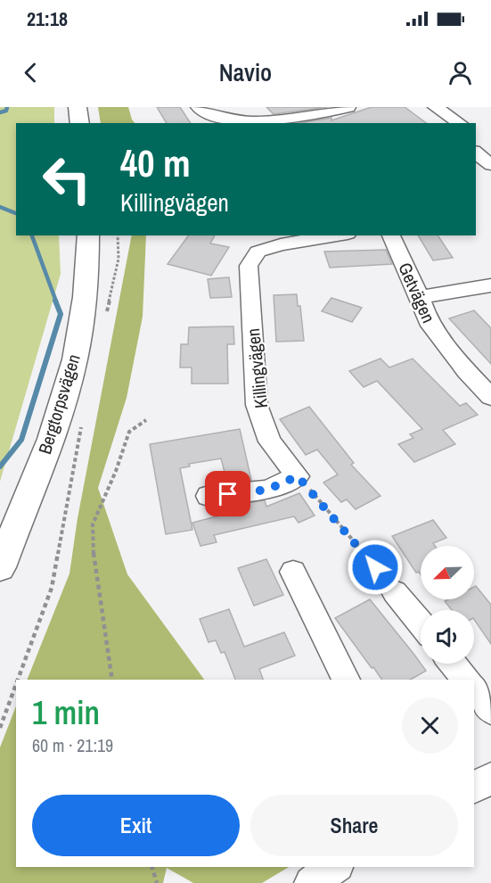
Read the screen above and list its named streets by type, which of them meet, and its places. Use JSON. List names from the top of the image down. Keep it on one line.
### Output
{"streets":{"main road":["Bergtorpsvägen"],"street":["Getvägen","Killingvägen"]},"north":"bottom left","page":{"status":"21:18","header":"Navio","turn":["40 m","Killingvägen"],"heading":["1 min","60 m · 21:19"],"buttons":["Exit","Share"]}}
